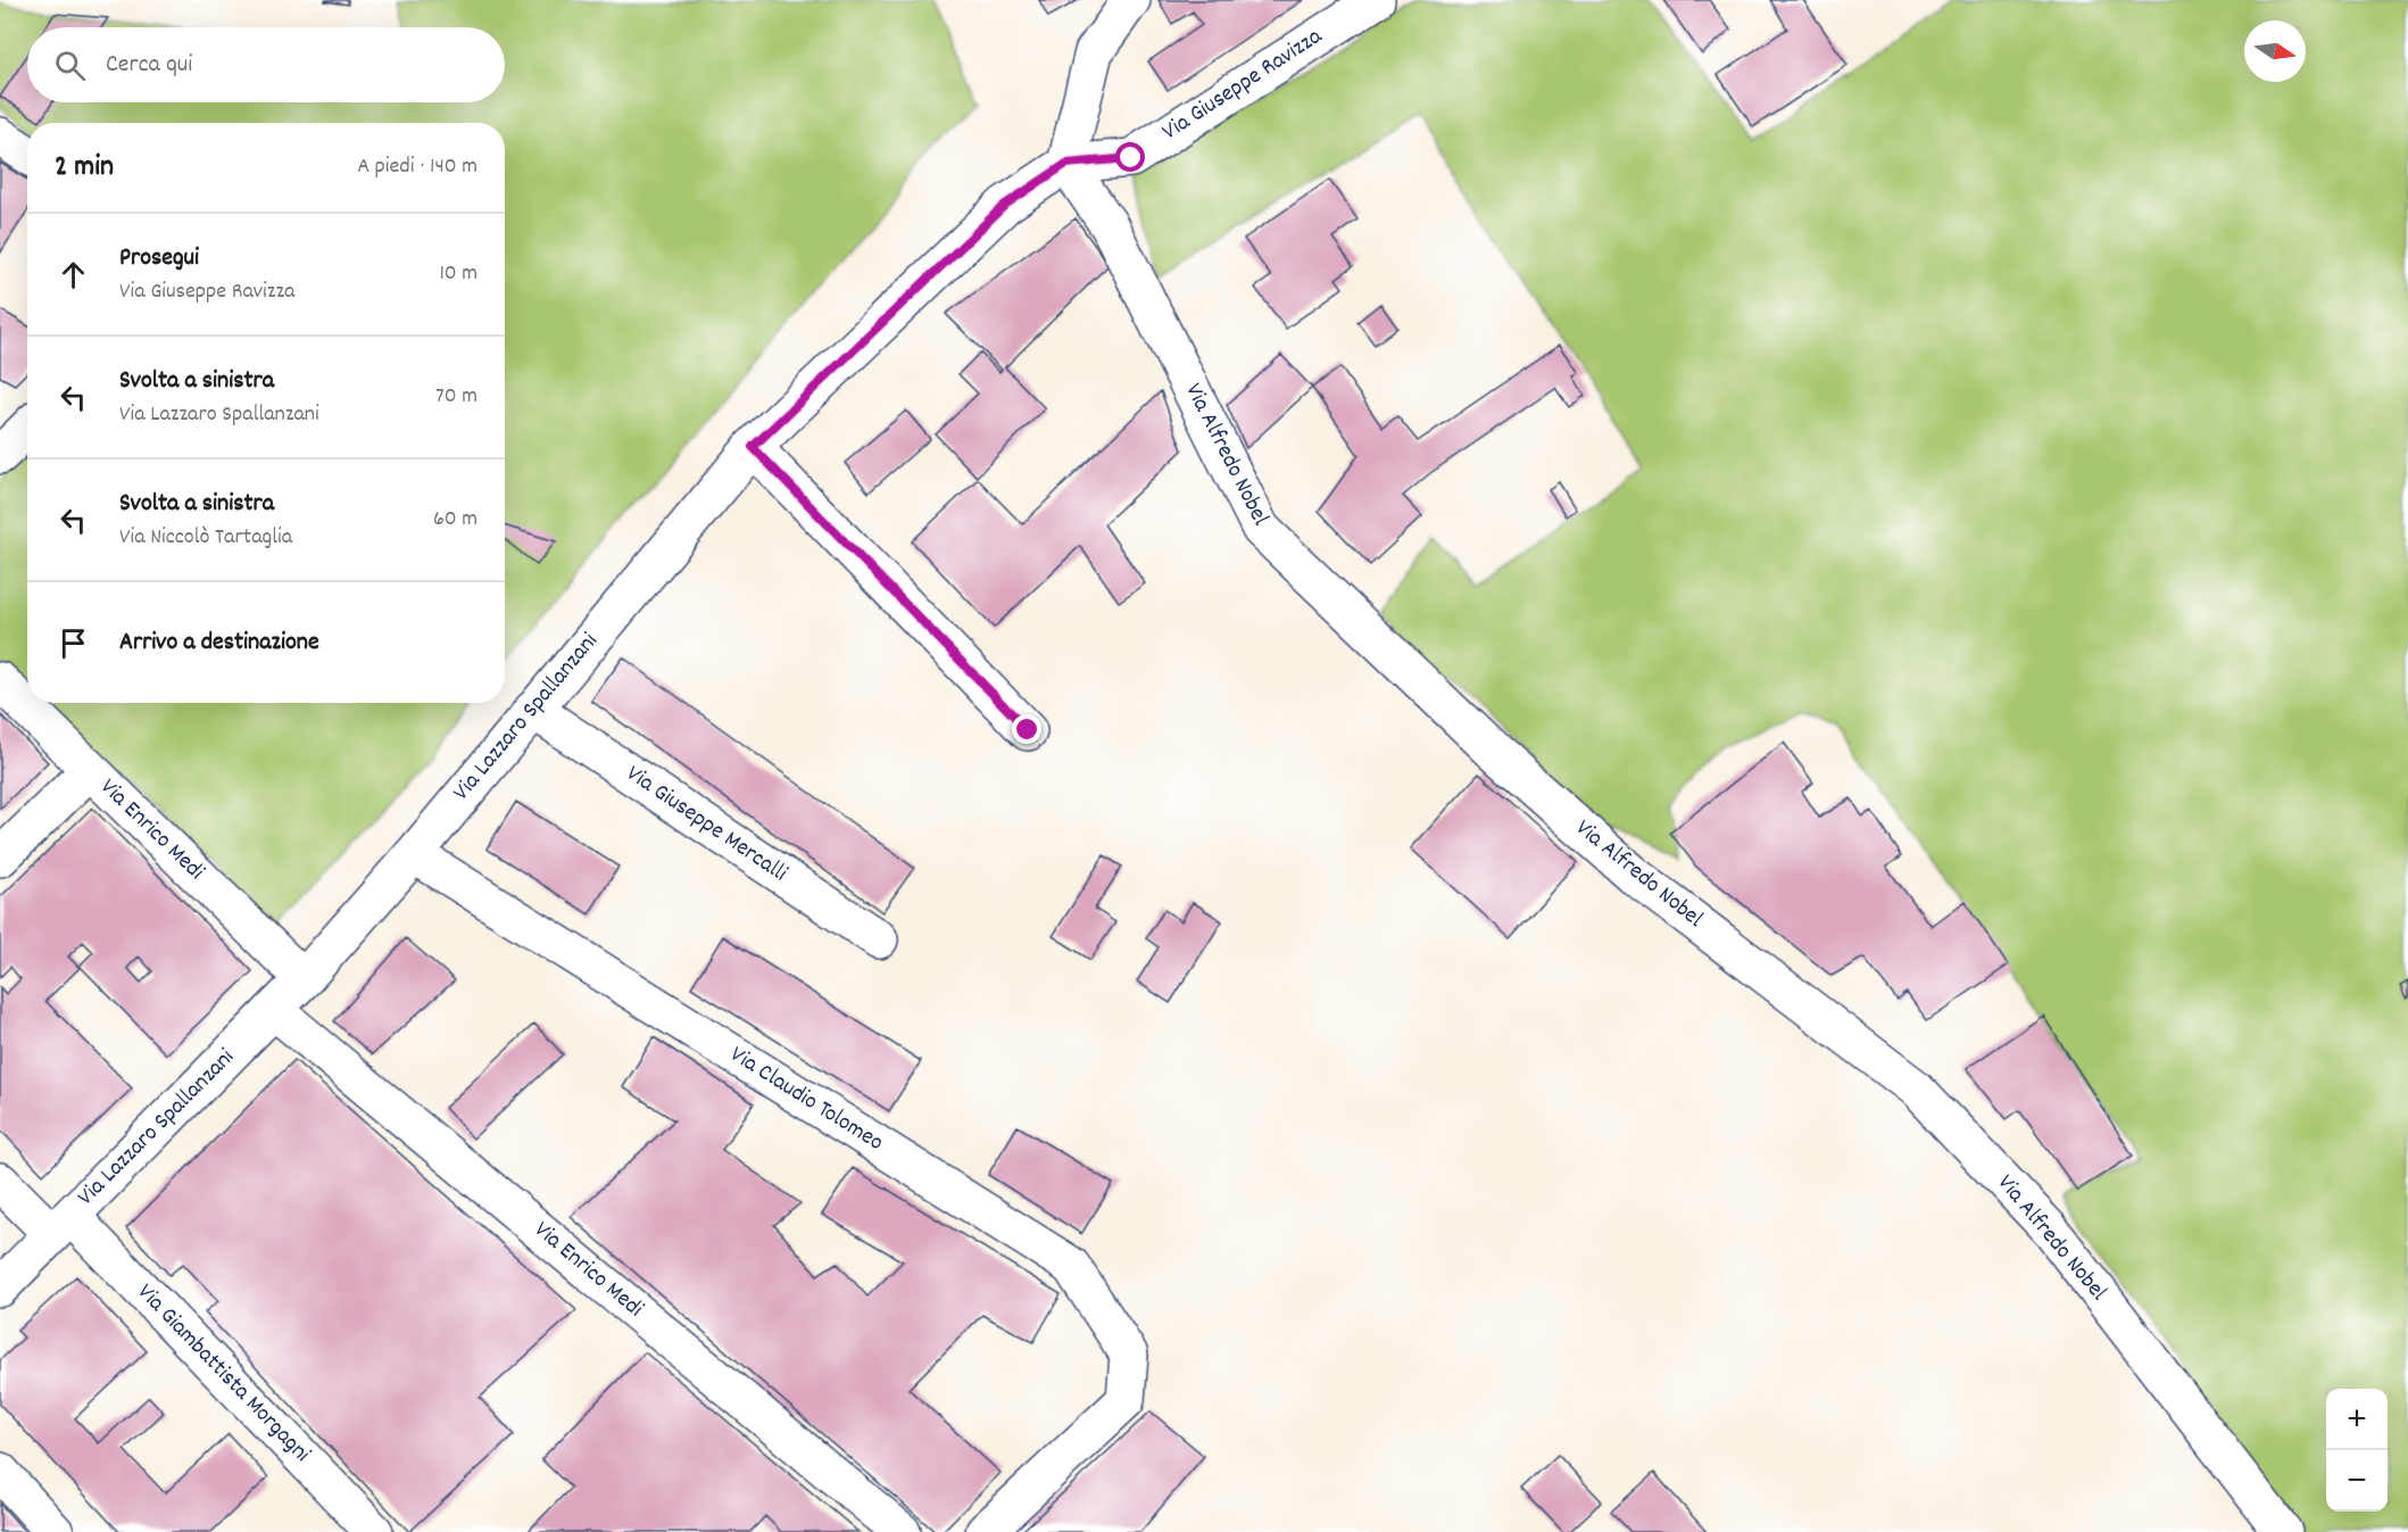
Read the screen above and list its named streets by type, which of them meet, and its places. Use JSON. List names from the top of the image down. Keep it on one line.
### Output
{"streets":{"street":["Via Giuseppe Ravizza","Via Alfredo Nobel","Via Lazzaro Spallanzani","Via Giuseppe Mercalli","Via Enrico Medi","Via Claudio Tolomeo","Via Giambattista Morgagni"]},"crossings":[["Via Giuseppe Ravizza","Via Alfredo Nobel"],["Via Giuseppe Ravizza","Via Lazzaro Spallanzani"],["Via Alfredo Nobel","Via Lazzaro Spallanzani"],["Via Lazzaro Spallanzani","Via Giuseppe Mercalli"],["Via Lazzaro Spallanzani","Via Enrico Medi"],["Via Lazzaro Spallanzani","Via Claudio Tolomeo"],["Via Lazzaro Spallanzani","Via Giambattista Morgagni"]],"north":"right","page":{"search":"Cerca qui","heading":["2 min","A piedi · 140 m"],"list":[["Prosegui","Via Giuseppe Ravizza","10 m"],["Svolta a sinistra","Via Lazzaro Spallanzani","70 m"],["Svolta a sinistra","Via Niccolò Tartaglia","60 m"],"Arrivo a destinazione"],"map_buttons":["+","−"]}}
